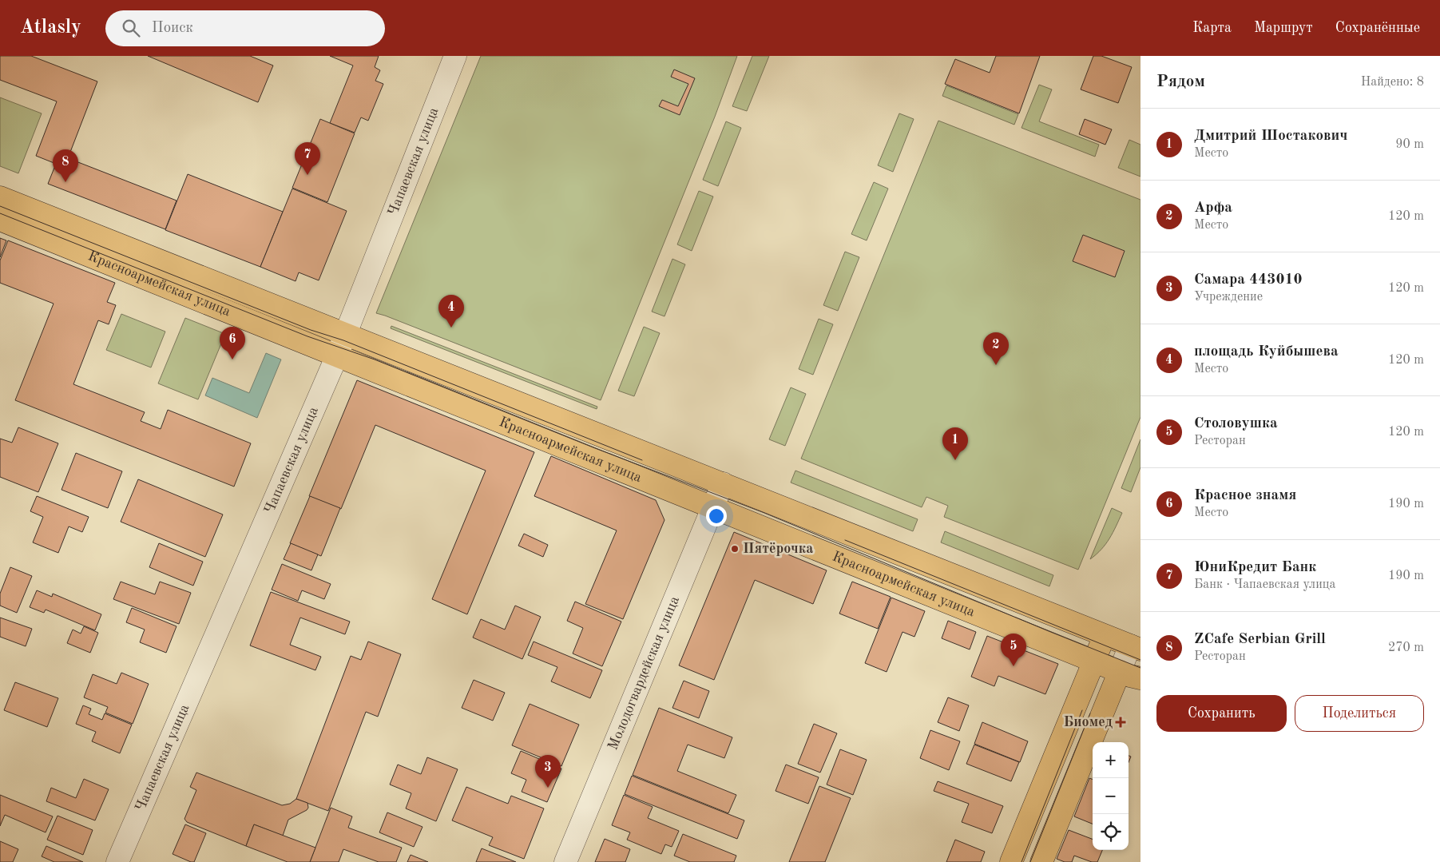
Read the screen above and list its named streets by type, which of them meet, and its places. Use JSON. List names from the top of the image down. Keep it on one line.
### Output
{"streets":{"main road":["Красноармейская улица"],"street":["Чапаевская улица","Молодогвардейская улица"]},"crossings":[["Чапаевская улица","Красноармейская улица"],["Красноармейская улица","Молодогвардейская улица"]],"places":{"other":["Пятёрочка"],"health":["Биомед"]},"page":{"header":"Atlasly","search":"Поиск","nav":["Карта","Маршрут","Сохранённые"],"heading":["Рядом","Найдено: 8"],"list":[{"mark":"1","name":"Дмитрий Шостакович","note":"Место","value":"90 m"},{"mark":"2","name":"Арфа","note":"Место","value":"120 m"},{"mark":"3","name":"Самара 443010","note":"Учреждение","value":"120 m"},{"mark":"4","name":"площадь Куйбышева","note":"Место","value":"120 m"},{"mark":"5","name":"Столовушка","note":"Ресторан","value":"120 m"},{"mark":"6","name":"Красное знамя","note":"Место","value":"190 m"},{"mark":"7","name":"ЮниКредит Банк","note":"Банк · Чапаевская улица","value":"190 m"},{"mark":"8","name":"ZCafe Serbian Grill","note":"Ресторан","value":"270 m"}],"pins":["7","8","4","6","2","1","5","3"],"buttons":["Сохранить","Поделиться"],"map_buttons":["+","−"]}}
